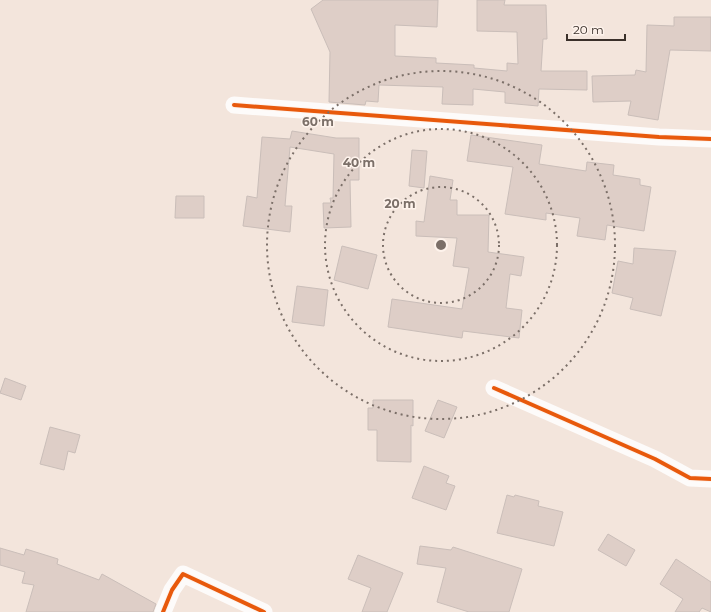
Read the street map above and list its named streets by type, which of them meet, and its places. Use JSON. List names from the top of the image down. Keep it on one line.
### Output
{"scale_bar":"20 m","rings":["60 m","40 m","20 m"]}
